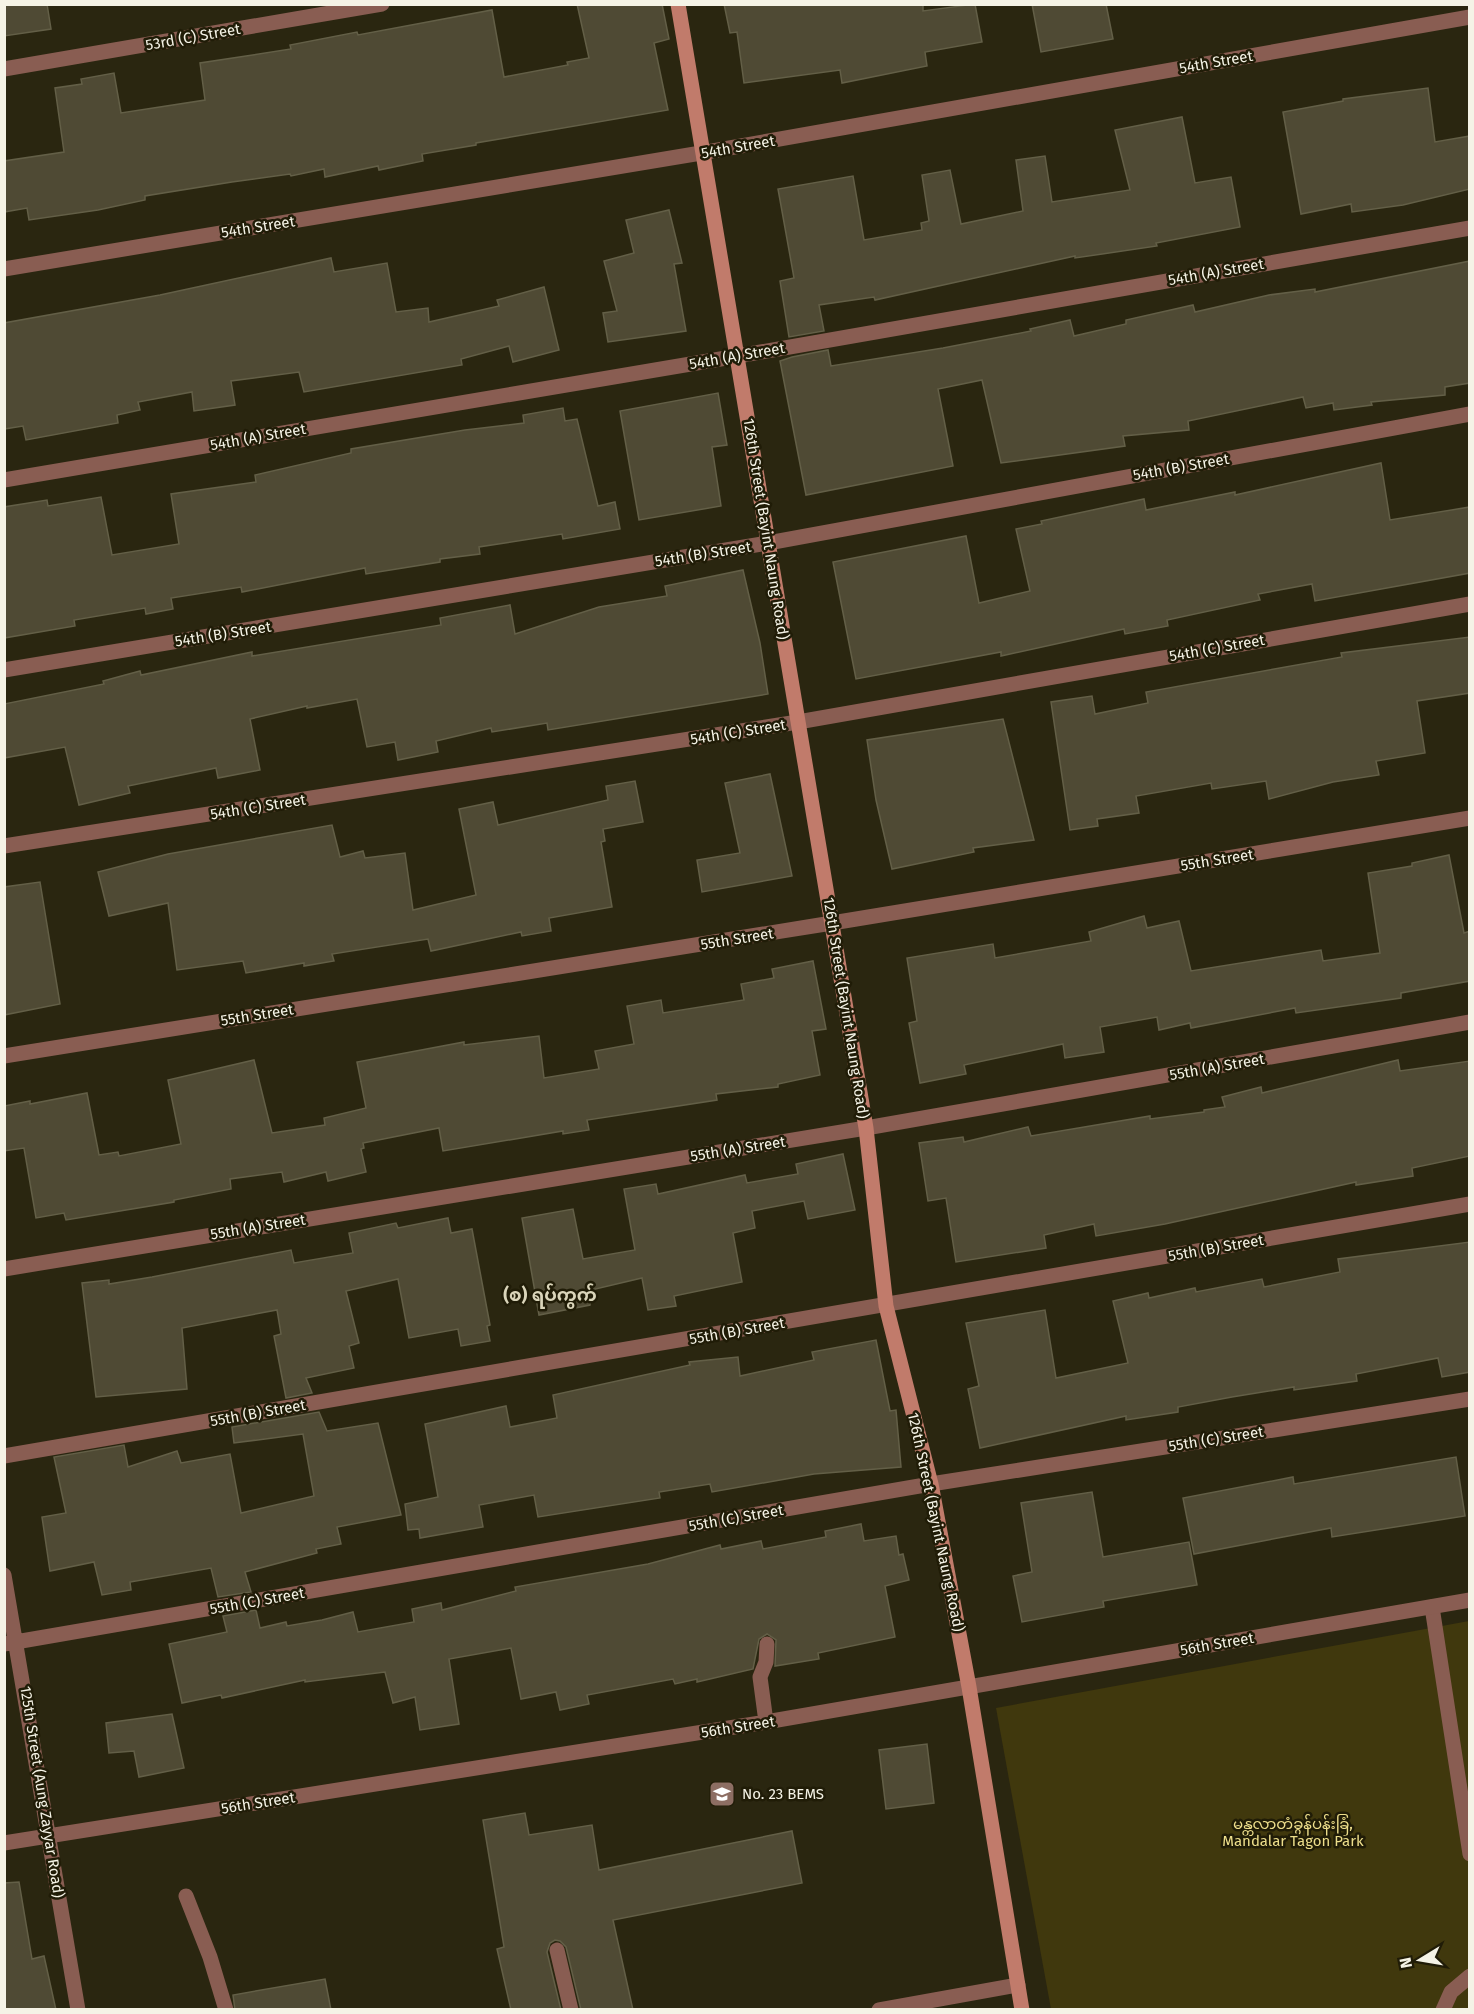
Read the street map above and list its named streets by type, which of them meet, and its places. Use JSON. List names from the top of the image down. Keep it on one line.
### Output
{"streets":{"street":["53rd (C) Street","54th Street","54th (A) Street","54th (B) Street","126th Street (Bayint Naung Road)","54th (C) Street","55th Street","55th (A) Street","55th (B) Street","55th (C) Street","56th Street","125th Street (Aung Zayyar Road)"]},"crossings":[["54th Street","126th Street (Bayint Naung Road)"],["54th (A) Street","126th Street (Bayint Naung Road)"],["54th (B) Street","126th Street (Bayint Naung Road)"],["126th Street (Bayint Naung Road)","54th (C) Street"],["126th Street (Bayint Naung Road)","55th Street"],["126th Street (Bayint Naung Road)","55th (A) Street"],["126th Street (Bayint Naung Road)","55th (B) Street"],["126th Street (Bayint Naung Road)","55th (C) Street"],["126th Street (Bayint Naung Road)","56th Street"],["55th (C) Street","125th Street (Aung Zayyar Road)"],["56th Street","125th Street (Aung Zayyar Road)"]],"districts":["(စ) ရပ်ကွက်"],"parks":["မန္တလာတံခွန်ပန်းခြံ, Mandalar Tagon Park"],"places":{"school or university":["No. 23 BEMS"]},"north":"left"}
